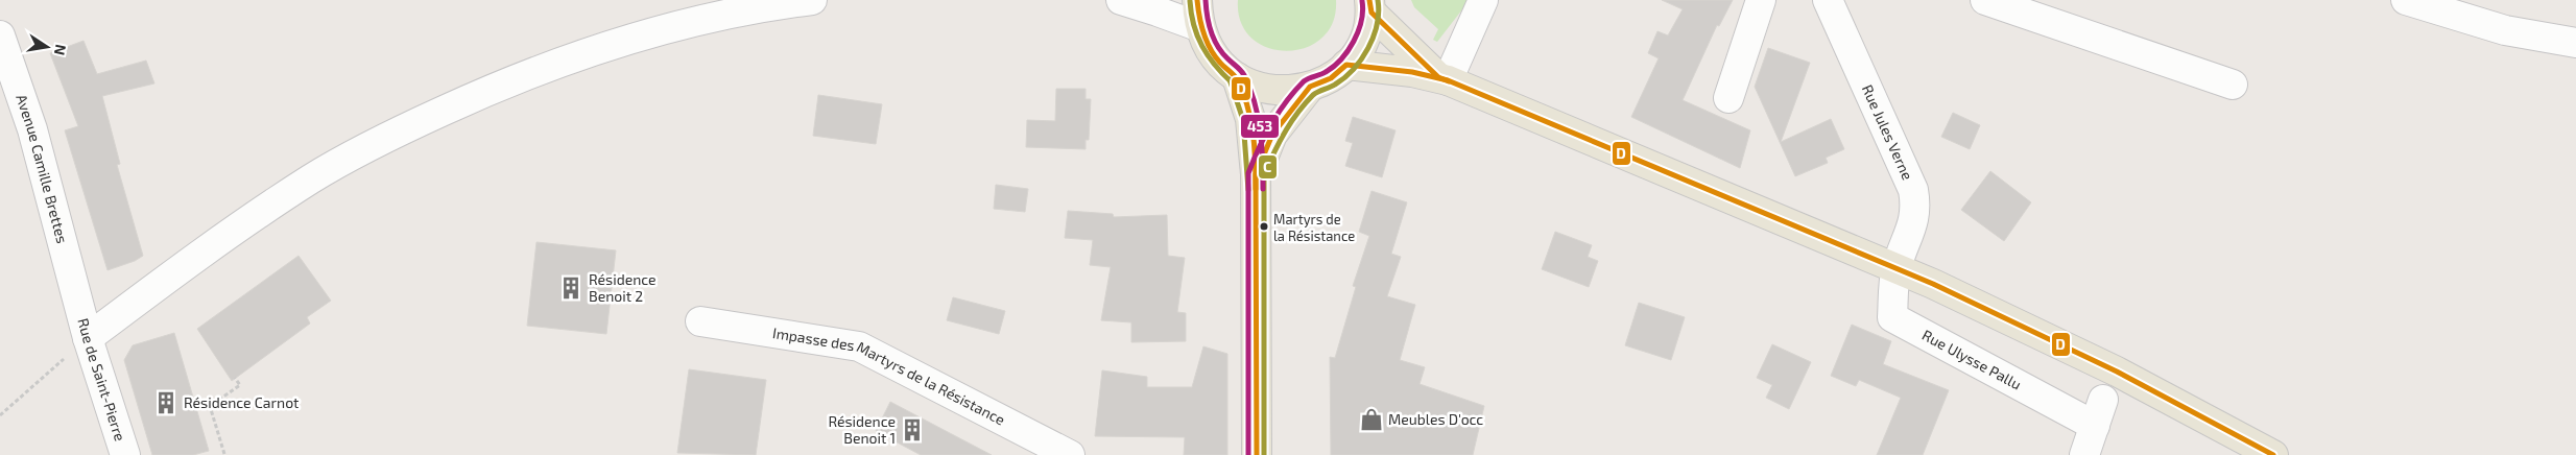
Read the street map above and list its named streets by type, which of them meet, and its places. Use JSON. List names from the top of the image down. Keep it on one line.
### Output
{"streets":{"street":["Rue Jules Verne","Avenue Camille Brettes","Rue Ulysse Pallu","Impasse des Martyrs de la Résistance","Rue de Saint-Pierre"]},"crossings":[["Rue Jules Verne","Rue Ulysse Pallu"],["Avenue Camille Brettes","Rue de Saint-Pierre"]],"places":{"other":["Martyrs de la Résistance"],"building":["Résidence Benoit 2","Résidence Carnot","Résidence Benoit 1"],"shop":["Meubles D'occ"]},"lines":["transit line D","transit line C","transit line 453"],"north":"right"}
